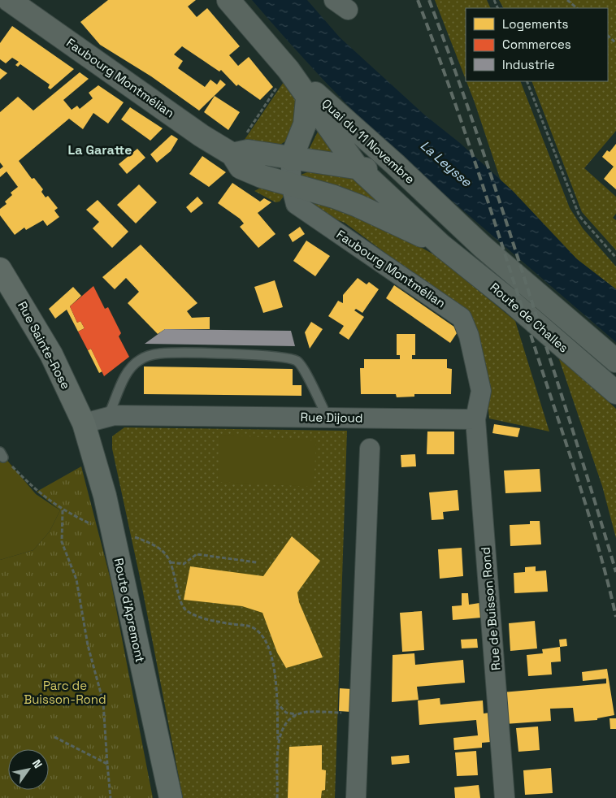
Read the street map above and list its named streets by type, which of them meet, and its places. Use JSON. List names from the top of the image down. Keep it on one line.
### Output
{"streets":{"main road":["Faubourg Montmélian","Quai du 11 Novembre","Route de Challes","Rue Sainte-Rose","Route d'Apremont"],"street":["Rue Dijoud","Rue de Buisson Rond"]},"crossings":[["Faubourg Montmélian","Quai du 11 Novembre"],["Faubourg Montmélian","Route de Challes"],["Faubourg Montmélian","Rue Dijoud"],["Faubourg Montmélian","Rue de Buisson Rond"],["Quai du 11 Novembre","Route de Challes"],["Rue Sainte-Rose","Rue Dijoud"],["Rue Sainte-Rose","Route d'Apremont"],["Rue Dijoud","Rue de Buisson Rond"],["Rue Dijoud","Route d'Apremont"]],"districts":["La Garatte"],"water":["La Leysse"],"parks":["Parc de Buisson-Rond"],"legend":["Logements","Commerces","Industrie"],"north":"top right"}
